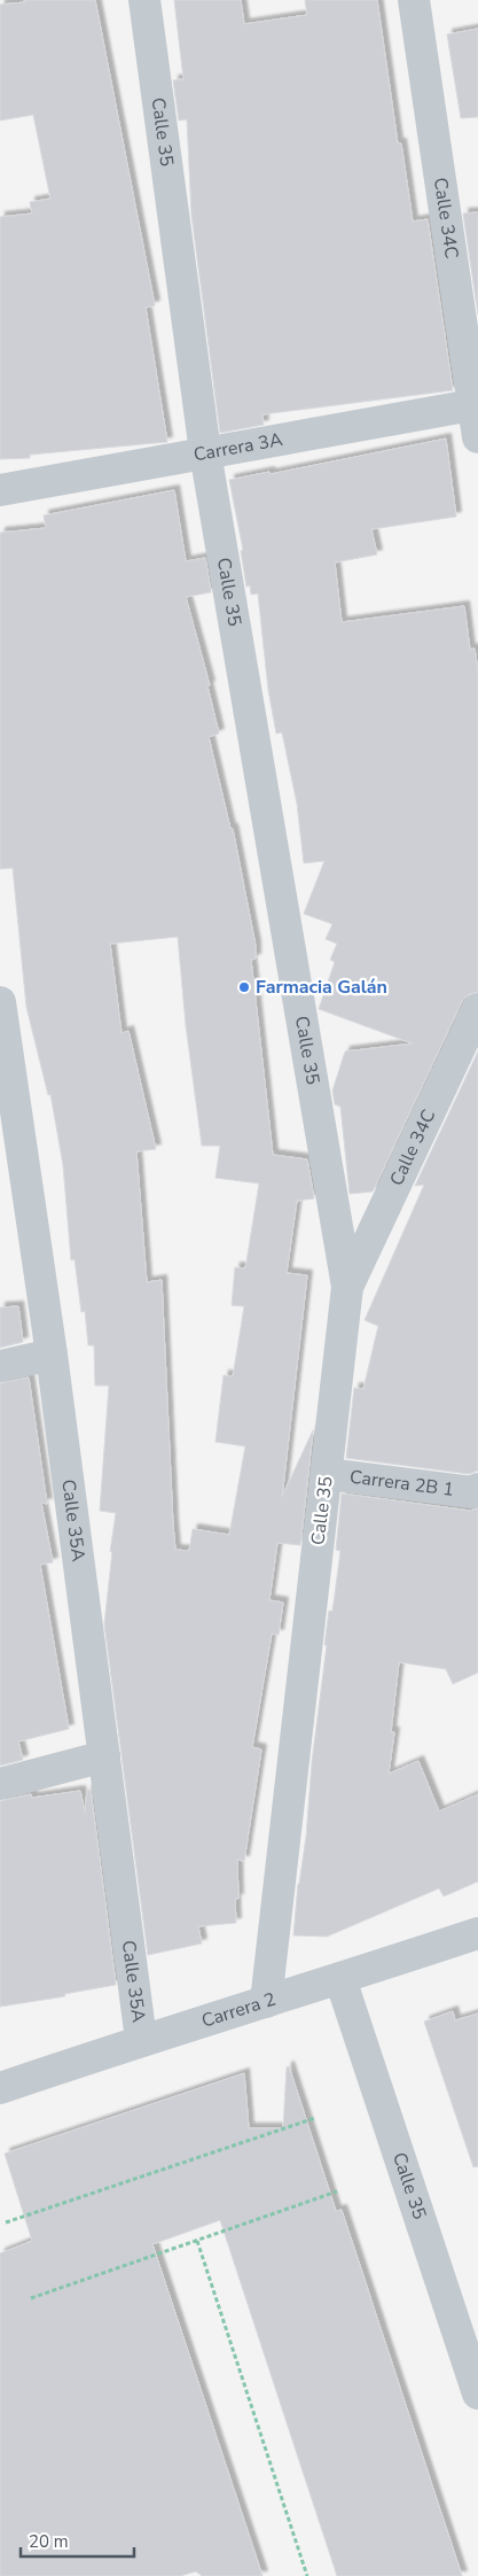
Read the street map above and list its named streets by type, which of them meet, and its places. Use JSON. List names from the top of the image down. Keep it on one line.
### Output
{"streets":{"street":["Calle 35","Calle 34C","Carrera 3A","Carrera 2B 1","Calle 35A","Carrera 2"]},"crossings":[["Calle 35","Calle 34C"],["Calle 35","Carrera 3A"],["Calle 35","Carrera 2B 1"],["Calle 35","Carrera 2"],["Calle 34C","Carrera 3A"],["Calle 35A","Carrera 2"]],"places":["Farmacia Galán"],"scale_bar":"20 m"}
